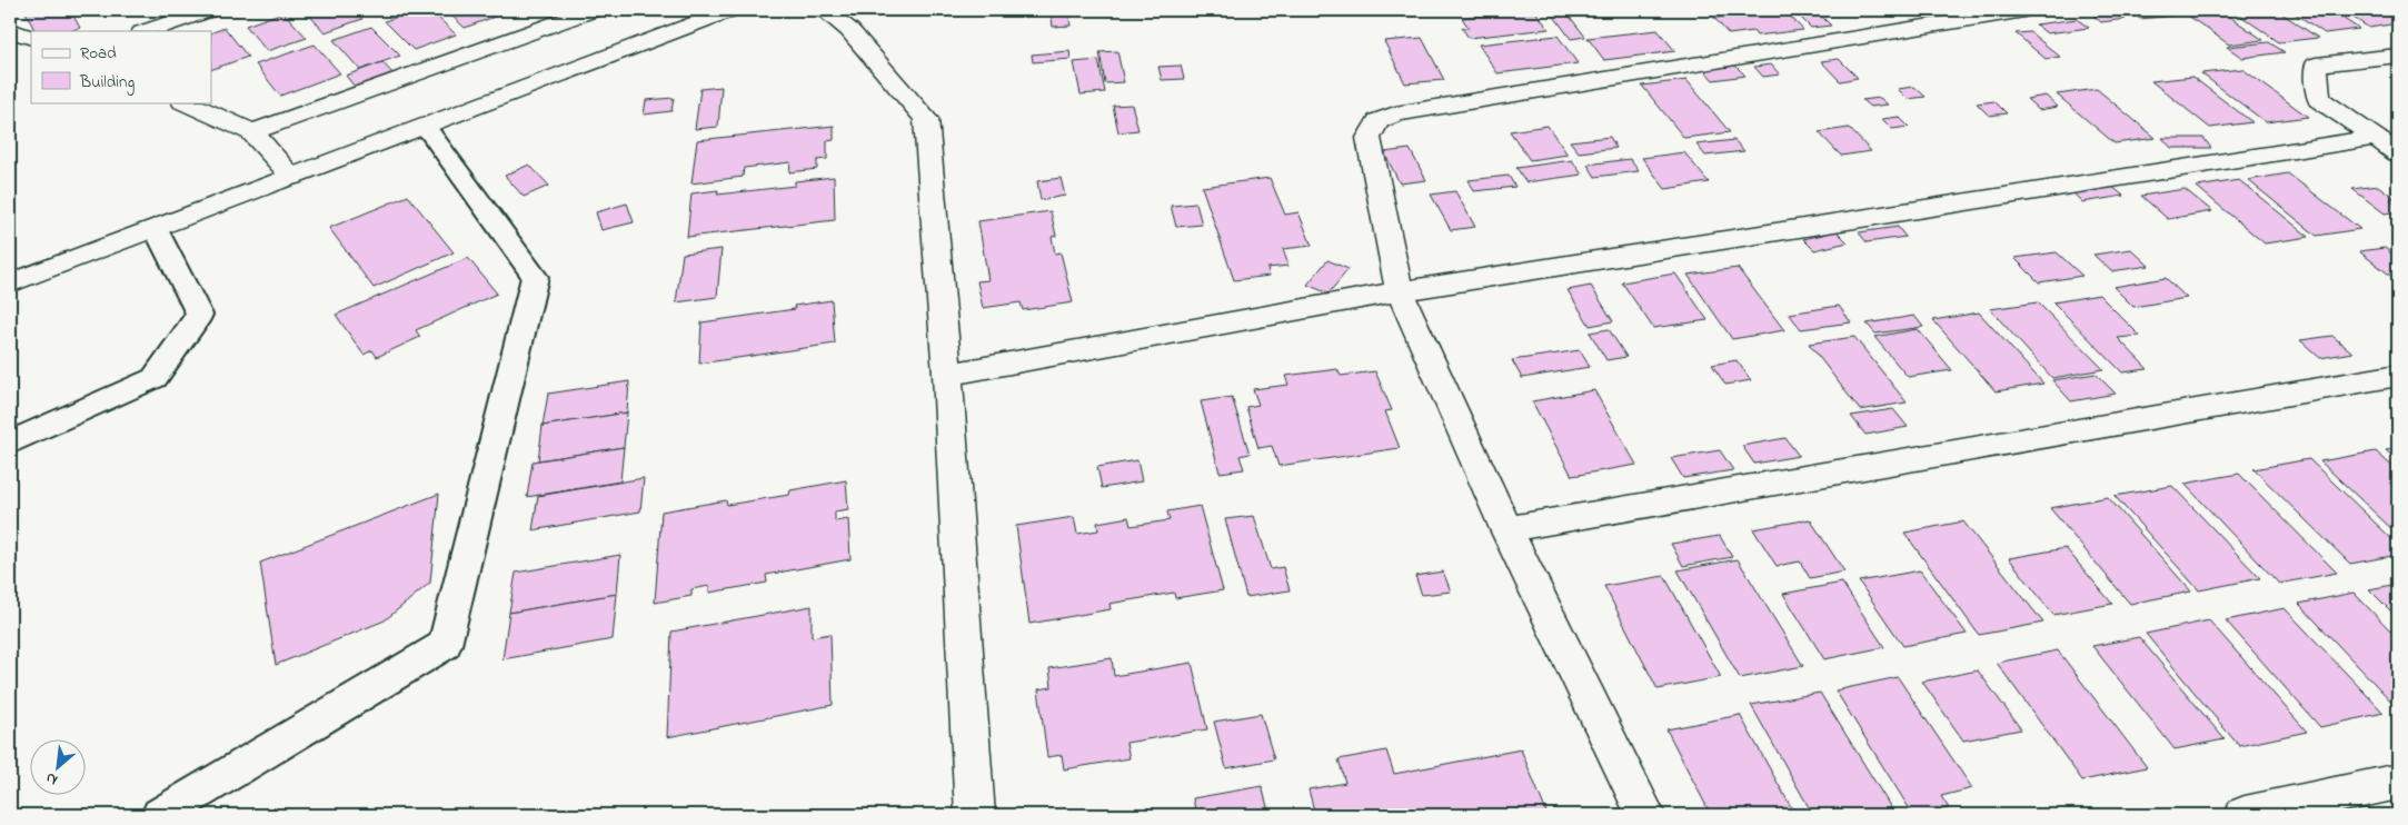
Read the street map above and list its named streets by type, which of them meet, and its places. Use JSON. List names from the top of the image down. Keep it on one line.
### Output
{"legend":["Road","Building"],"north":"bottom left"}
